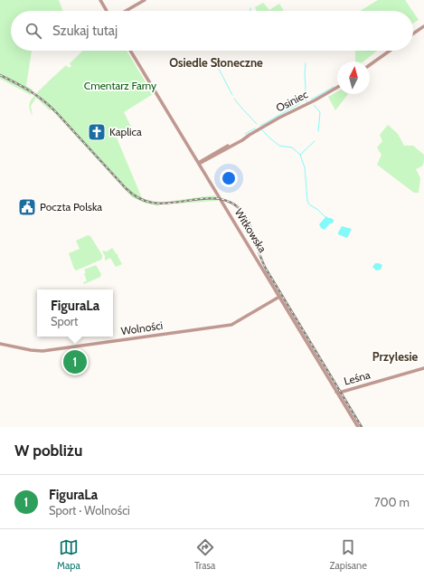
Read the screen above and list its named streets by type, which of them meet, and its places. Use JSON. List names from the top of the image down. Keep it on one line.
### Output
{"streets":{"street":["Osiniec","Witkowska","Wolności","Leśna"]},"crossings":[["Osiniec","Witkowska"],["Witkowska","Wolności"],["Witkowska","Leśna"]],"districts":["Osiedle Słoneczne","Przylesie"],"parks":["Cmentarz Farny"],"places":{"church":["Kaplica"],"public building":["Poczta Polska"]},"north":"top","page":{"search":"Szukaj tutaj","popup":["FiguraLa","Sport"],"pins":"1","heading":"W pobliżu","list":[{"mark":"1","name":"FiguraLa","note":"Sport · Wolności","value":"700 m"}],"nav":["Mapa","Trasa","Zapisane"]}}
